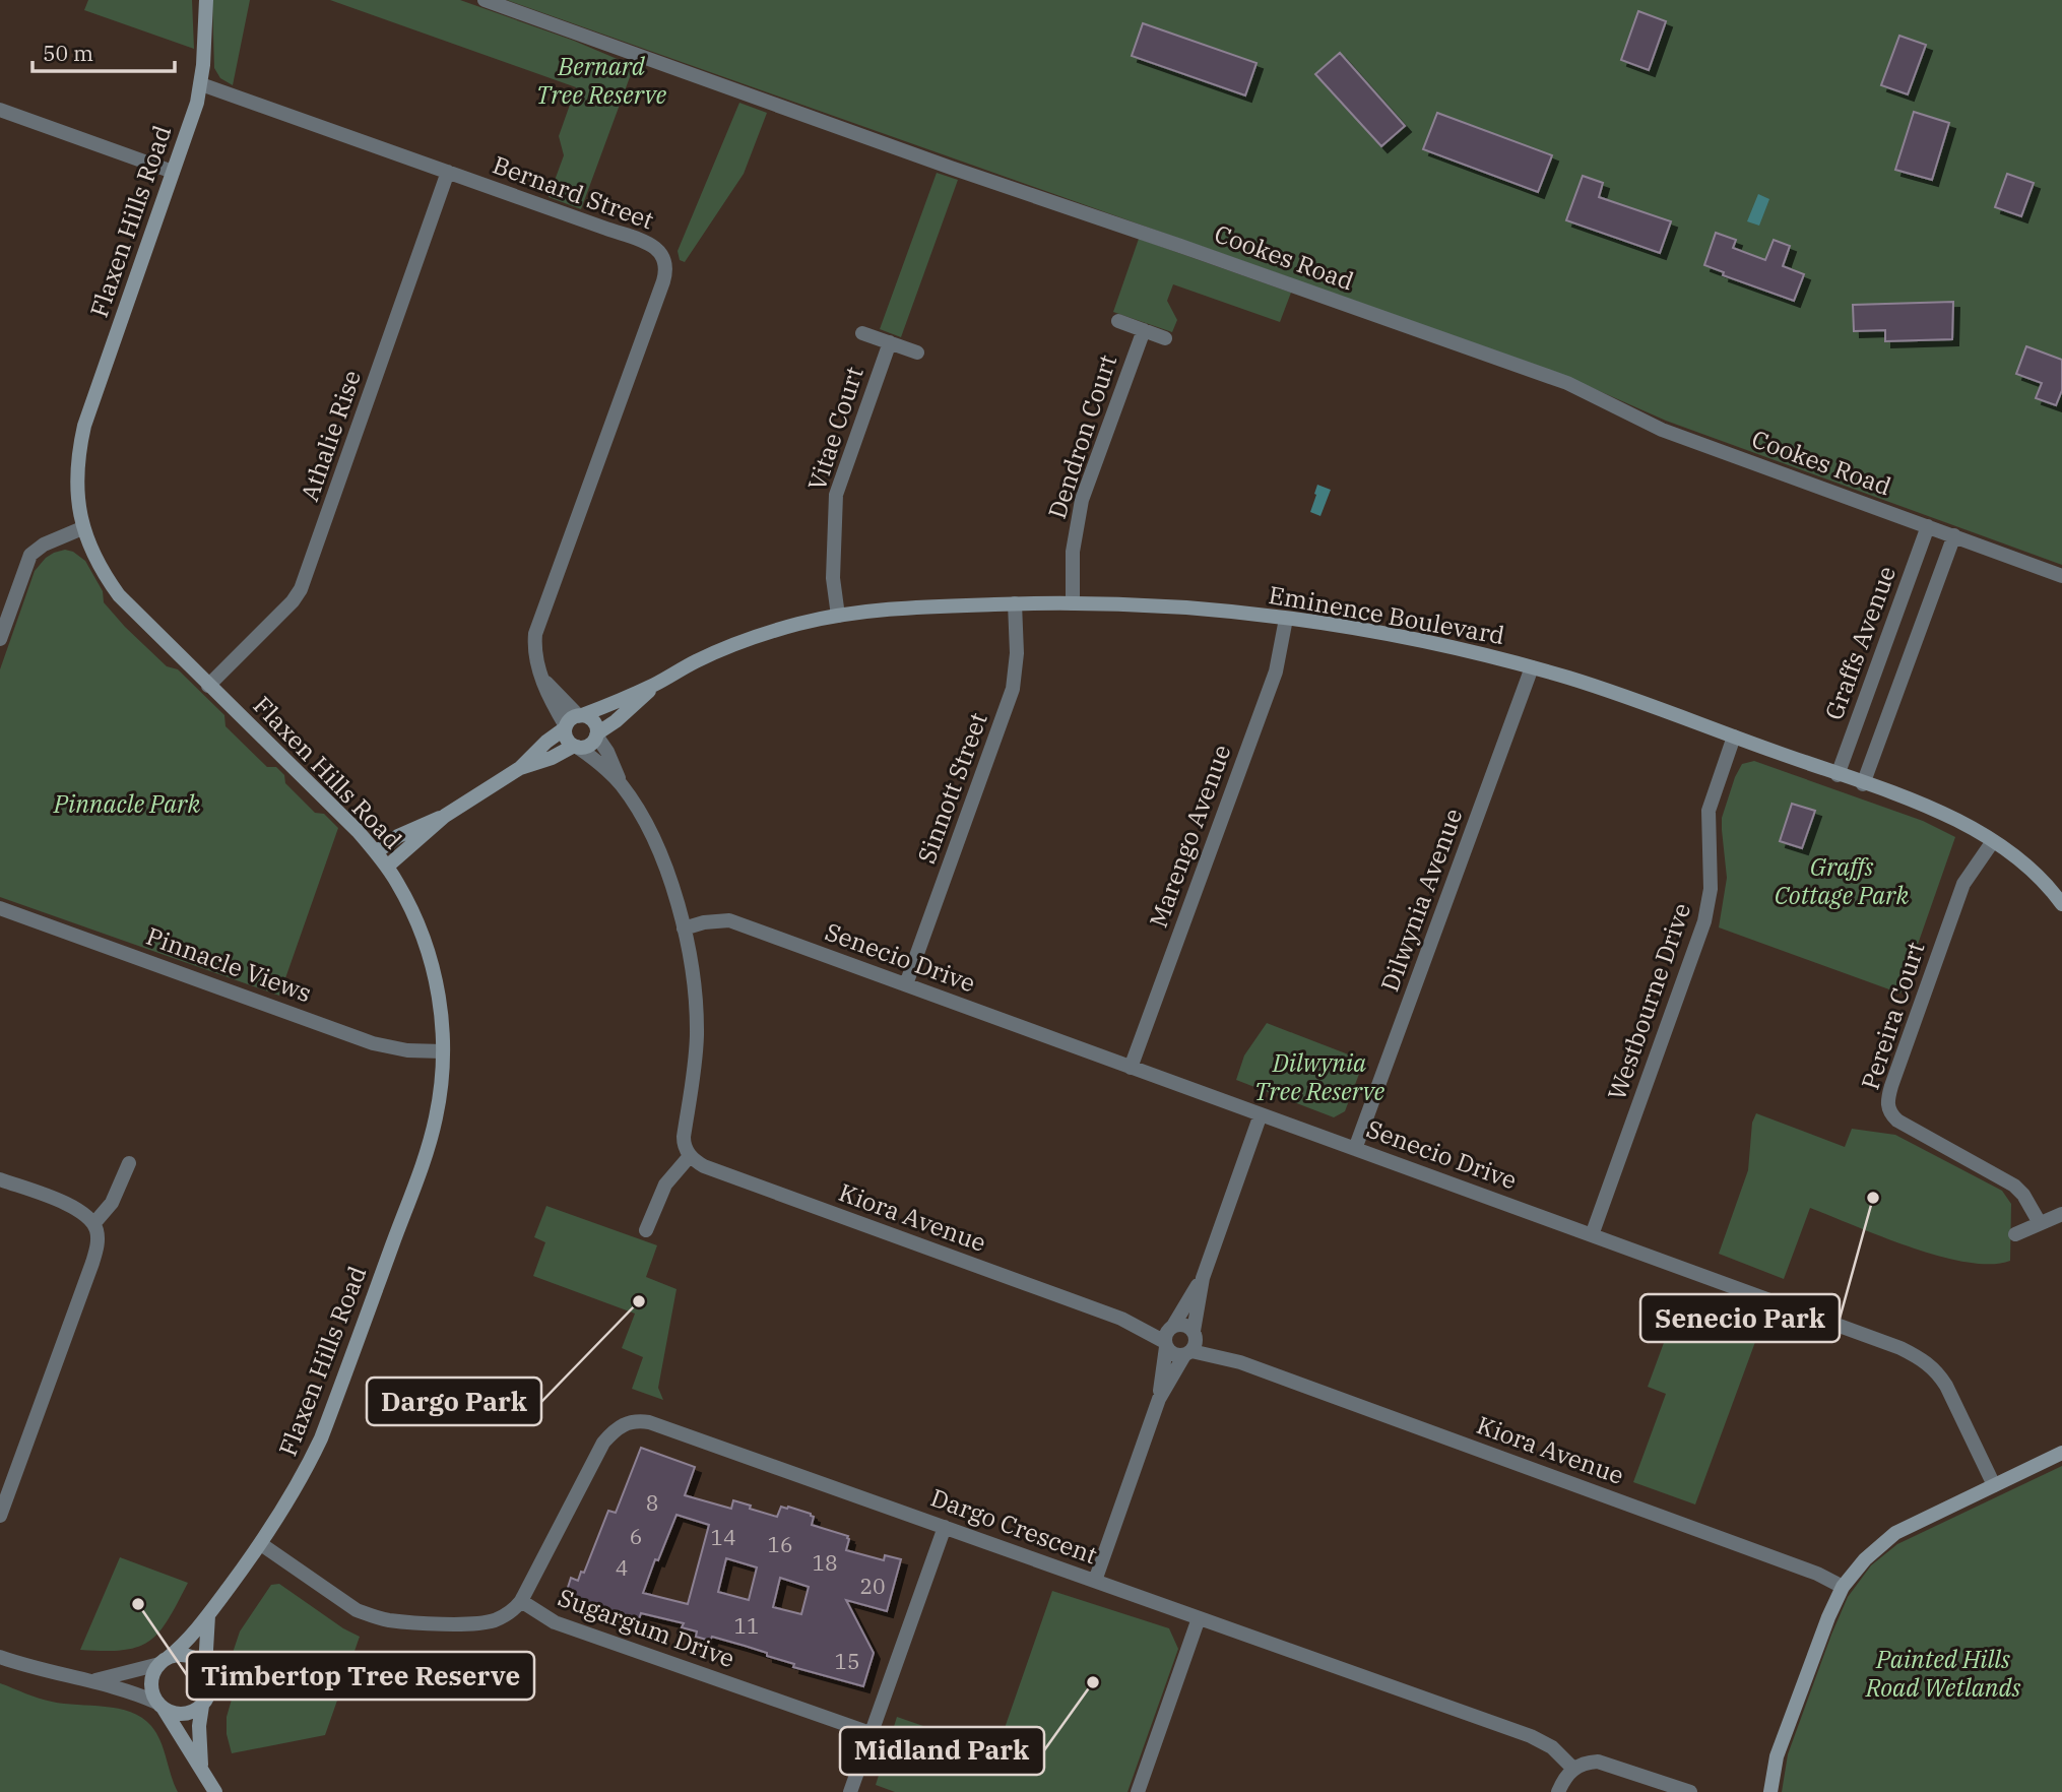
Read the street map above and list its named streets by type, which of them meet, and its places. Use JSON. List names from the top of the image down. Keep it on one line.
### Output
{"streets":{"street":["Bernard Street","Flaxen Hills Road","Cookes Road","Vitae Court","Athalie Rise","Dendron Court","Eminence Boulevard","Graffs Avenue","Sinnott Street","Marengo Avenue","Dilwynia Avenue","Senecio Drive","Pinnacle Views","Westbourne Drive","Pereira Court","Kiora Avenue","Dargo Crescent","Sugargum Drive"]},"crossings":[["Bernard Street","Flaxen Hills Road"],["Bernard Street","Athalie Rise"],["Bernard Street","Eminence Boulevard"],["Flaxen Hills Road","Athalie Rise"],["Flaxen Hills Road","Pinnacle Views"],["Flaxen Hills Road","Sugargum Drive"],["Cookes Road","Graffs Avenue"],["Vitae Court","Eminence Boulevard"],["Dendron Court","Eminence Boulevard"],["Eminence Boulevard","Graffs Avenue"],["Eminence Boulevard","Sinnott Street"],["Eminence Boulevard","Marengo Avenue"],["Eminence Boulevard","Dilwynia Avenue"],["Eminence Boulevard","Westbourne Drive"],["Eminence Boulevard","Pereira Court"],["Sinnott Street","Senecio Drive"],["Marengo Avenue","Senecio Drive"],["Dilwynia Avenue","Senecio Drive"],["Senecio Drive","Westbourne Drive"],["Dargo Crescent","Sugargum Drive"]],"parks":["Bernard Tree Reserve","Pinnacle Park","Graffs Cottage Park","Dilwynia Tree Reserve","Painted Hills Road Wetlands"],"places":["Senecio Park","Dargo Park","Timbertop Tree Reserve","Midland Park"],"house_numbers":["8","6","14","16","18","4","20","11","15"],"scale_bar":"50 m"}
